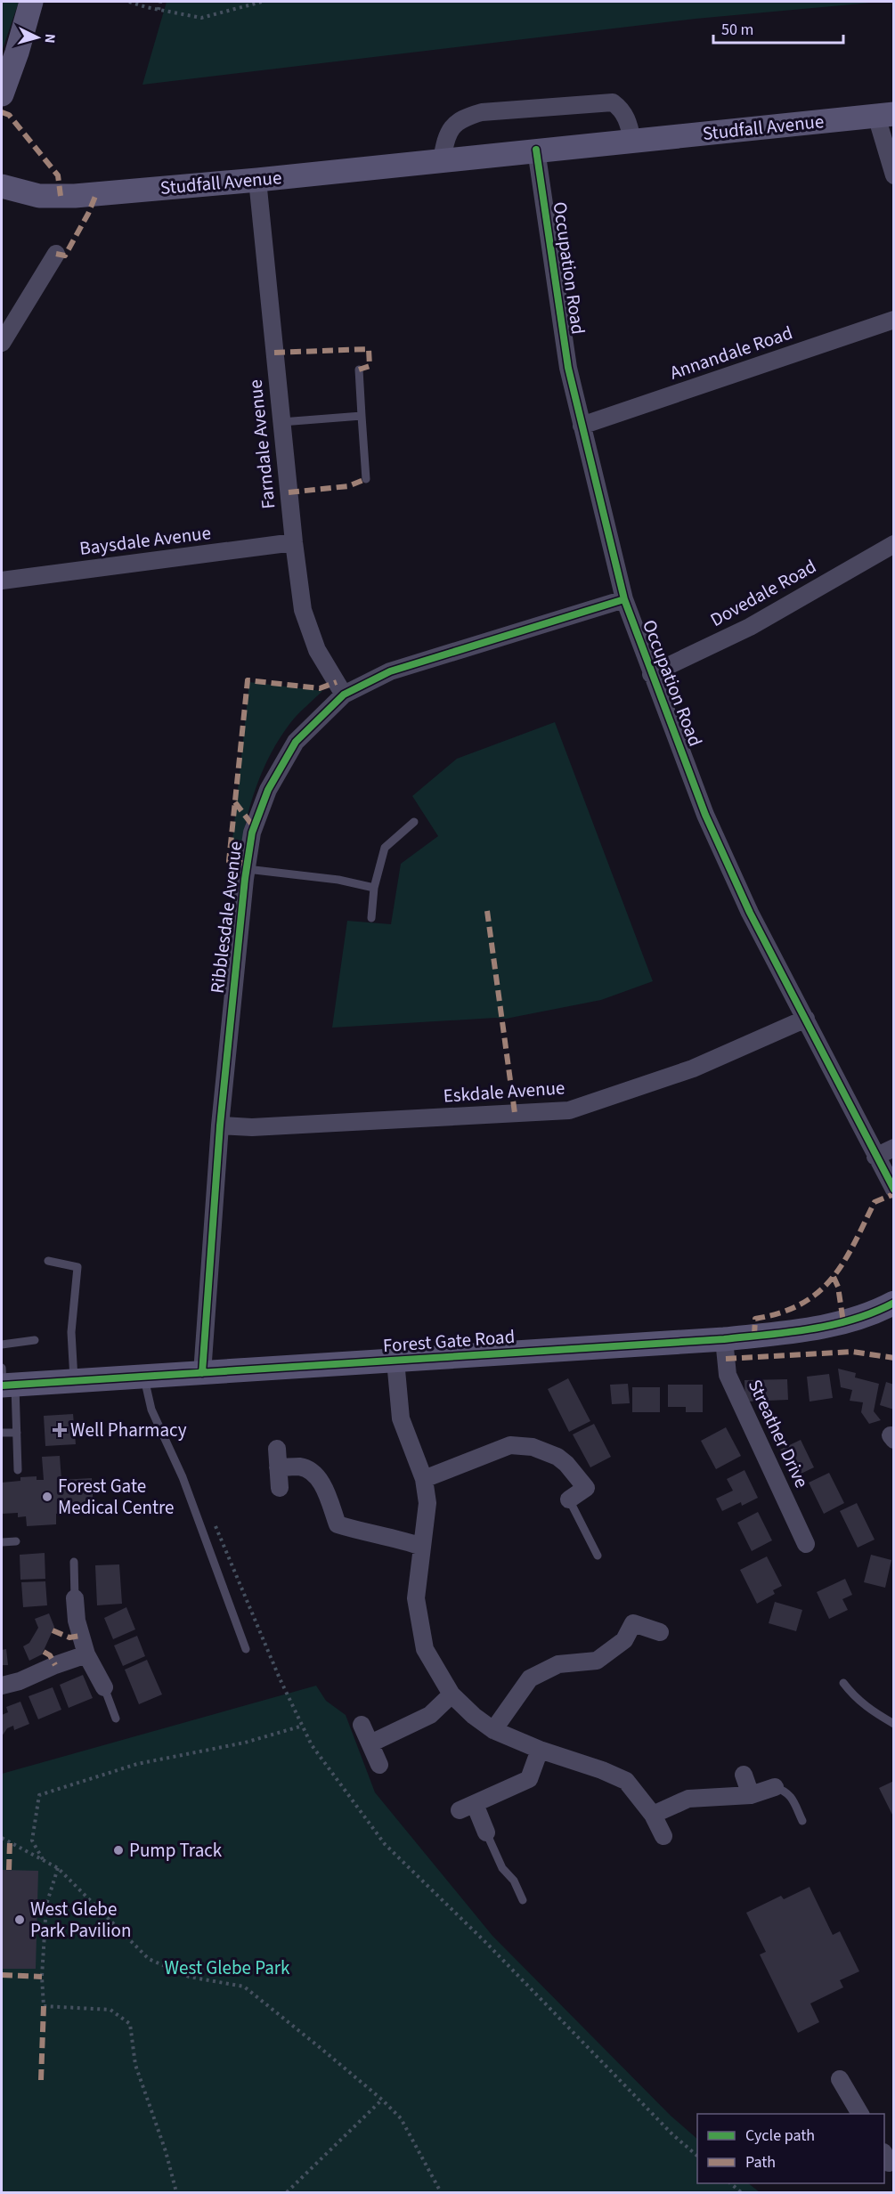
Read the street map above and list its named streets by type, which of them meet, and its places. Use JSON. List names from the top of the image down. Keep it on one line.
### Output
{"streets":{"street":["Studfall Avenue","Occupation Road","Annandale Road","Farndale Avenue","Baysdale Avenue","Dovedale Road","Ribblesdale Avenue","Eskdale Avenue","Forest Gate Road","Streather Drive"]},"crossings":[["Studfall Avenue","Occupation Road"],["Studfall Avenue","Farndale Avenue"],["Occupation Road","Annandale Road"],["Occupation Road","Dovedale Road"],["Occupation Road","Ribblesdale Avenue"],["Occupation Road","Eskdale Avenue"],["Farndale Avenue","Baysdale Avenue"],["Farndale Avenue","Ribblesdale Avenue"],["Ribblesdale Avenue","Eskdale Avenue"],["Ribblesdale Avenue","Forest Gate Road"],["Forest Gate Road","Streather Drive"]],"parks":["West Glebe Park"],"places":{"health":["Well Pharmacy"],"other":["Forest Gate Medical Centre","Pump Track","West Glebe Park Pavilion"]},"legend":["Cycle path","Path"],"scale_bar":"50 m","north":"right"}
